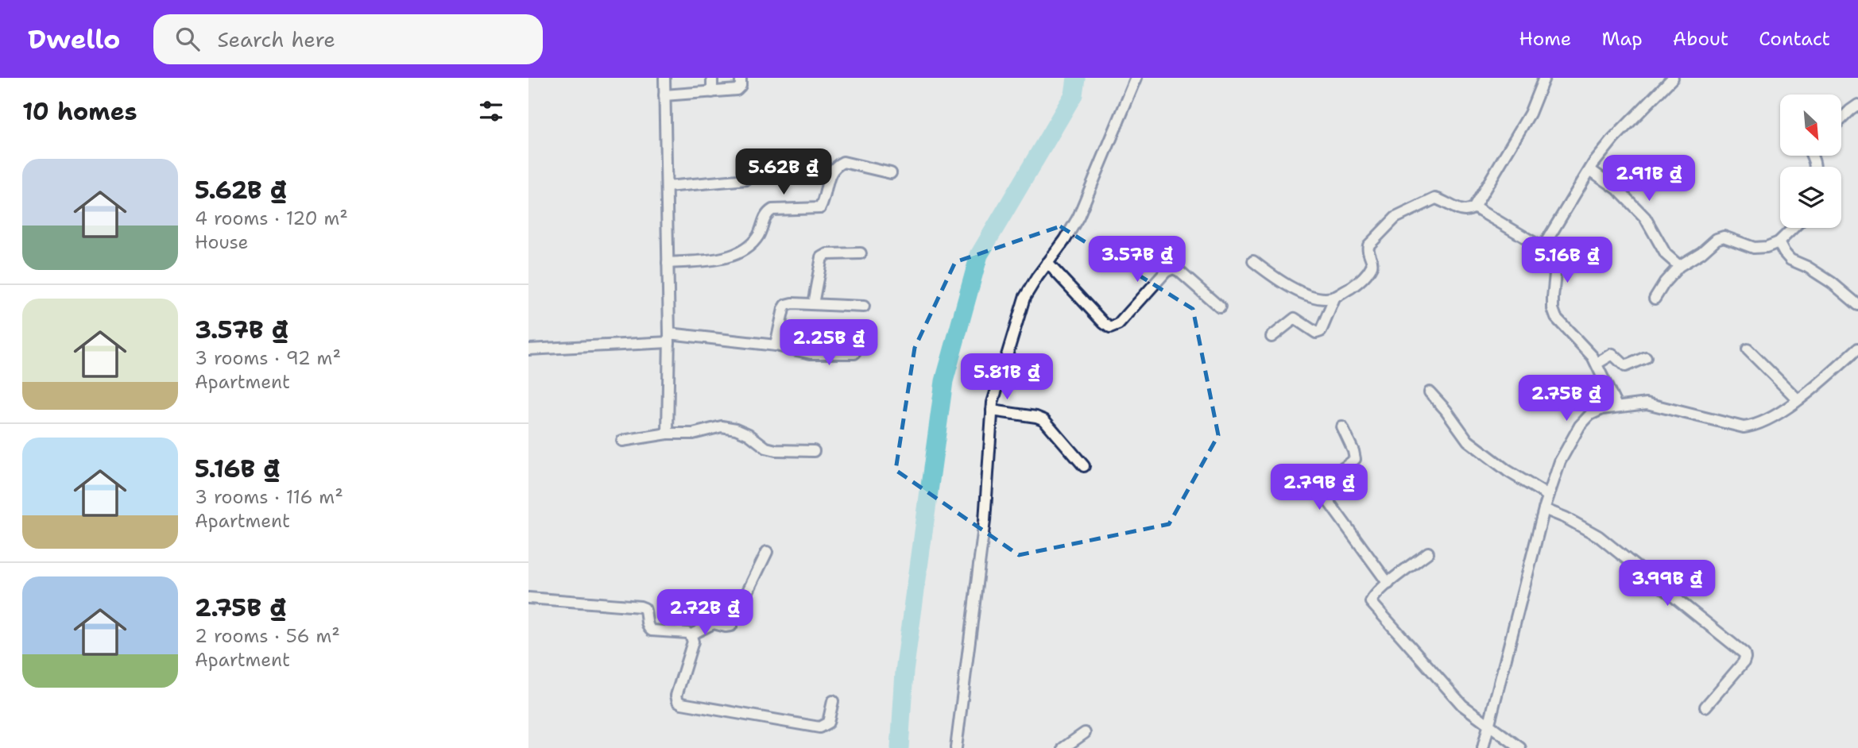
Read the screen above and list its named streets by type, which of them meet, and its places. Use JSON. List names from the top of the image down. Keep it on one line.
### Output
{"north":"bottom right","page":{"header":"Dwello","search":"Search here","nav":["Home","Map","About","Contact"],"heading":"10 homes","list":[{"name":"5.62B ₫","note":"4 rooms · 120 m² · House"},{"name":"3.57B ₫","note":"3 rooms · 92 m² · Apartment"},{"name":"5.16B ₫","note":"3 rooms · 116 m² · Apartment"},{"name":"2.75B ₫","note":"2 rooms · 56 m² · Apartment"}],"price":["5.62B ₫","2.91B ₫","3.57B ₫","5.16B ₫","2.25B ₫","5.81B ₫","2.75B ₫","2.79B ₫","3.99B ₫","2.72B ₫"]}}
